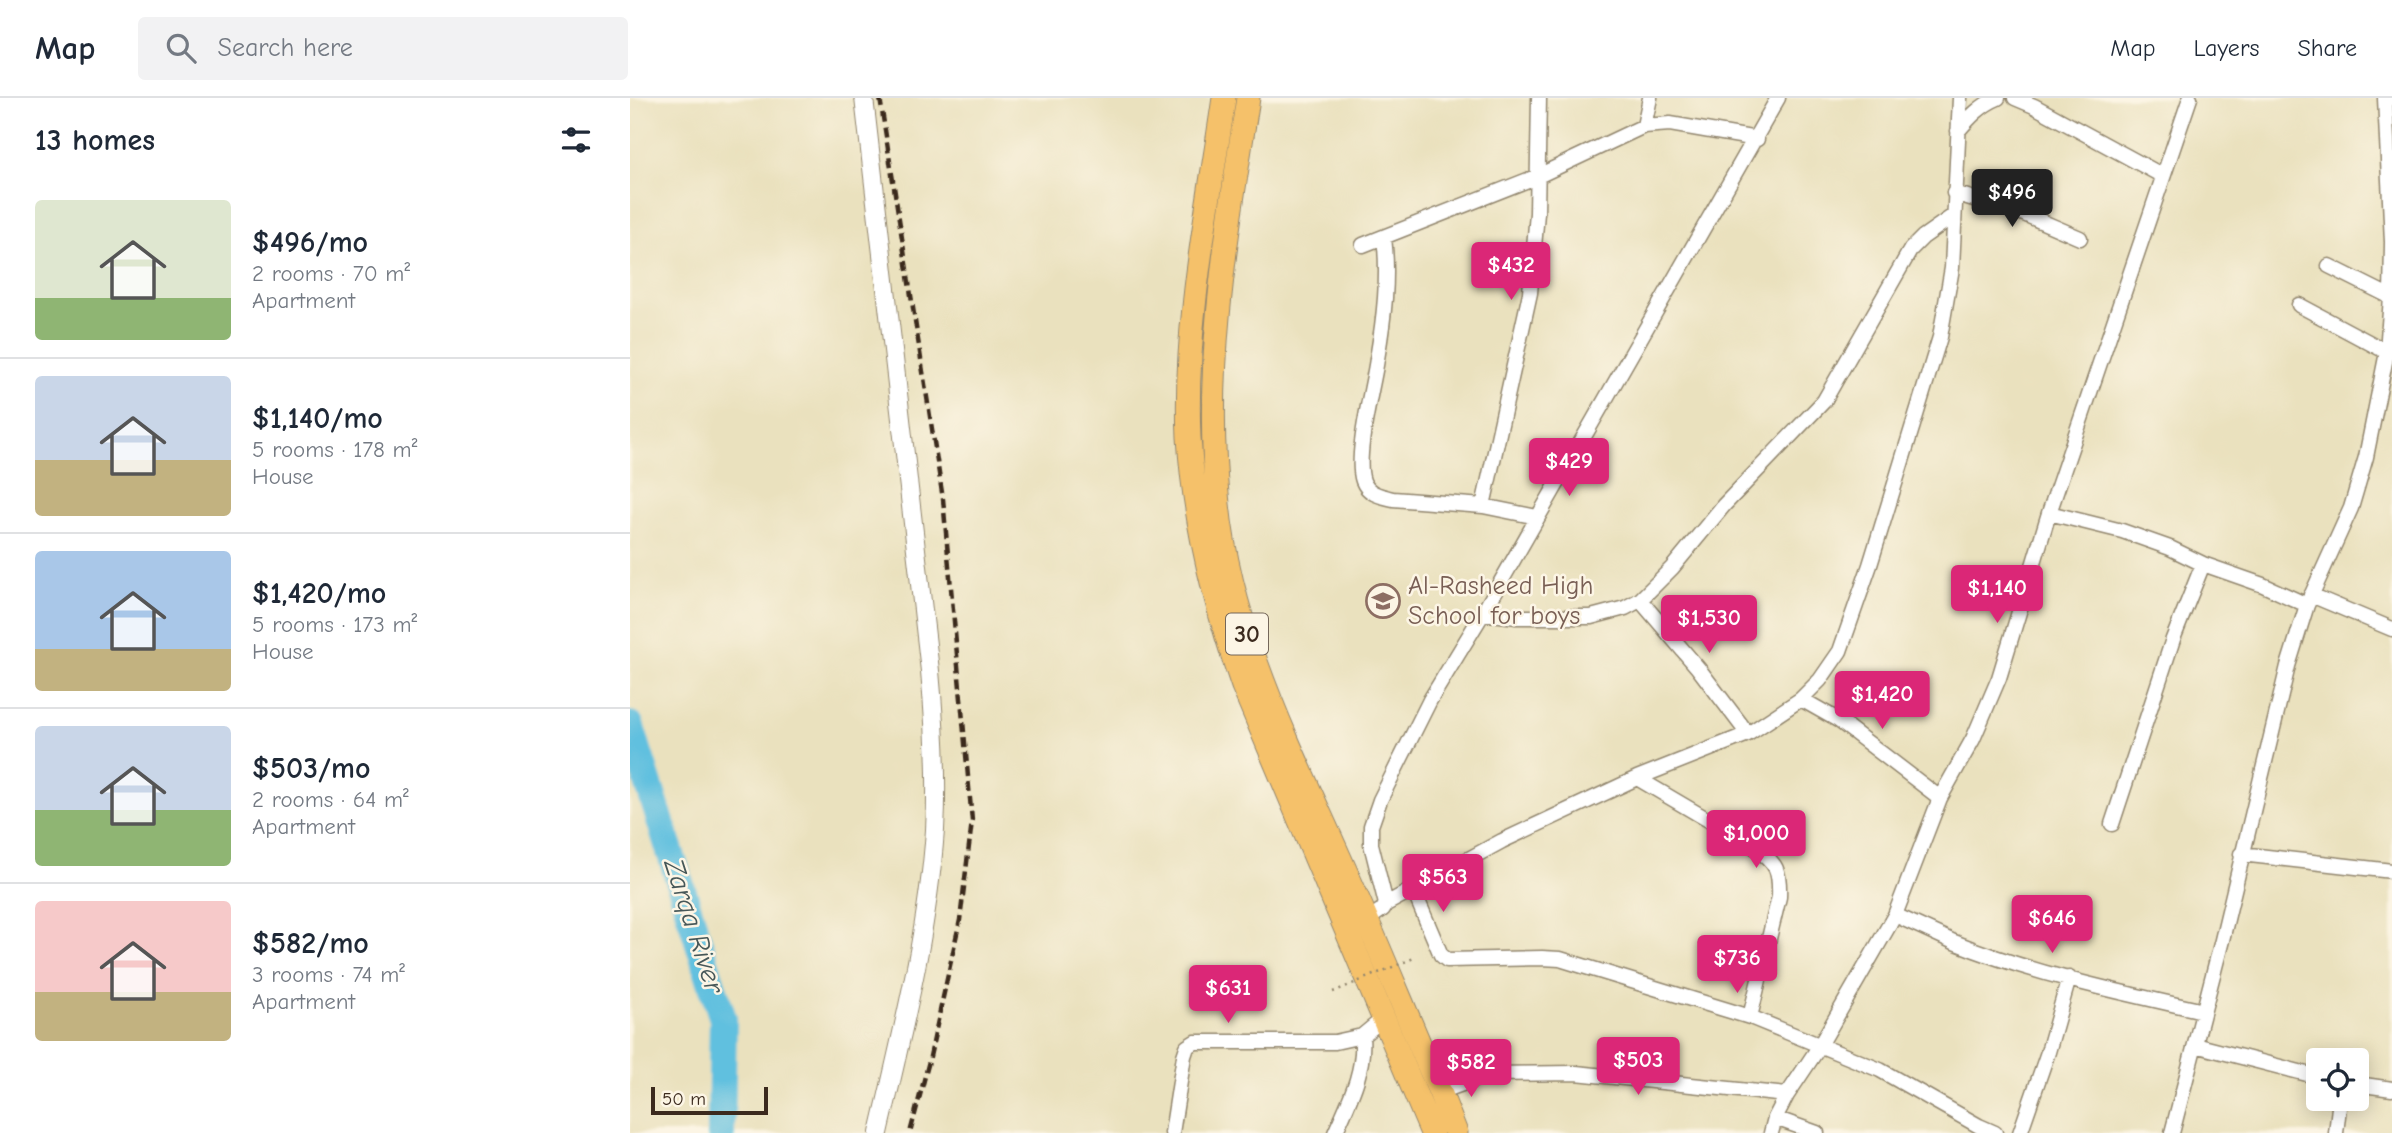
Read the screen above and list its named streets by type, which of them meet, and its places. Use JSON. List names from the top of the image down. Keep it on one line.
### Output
{"streets":{"main road":["30"]},"water":["Zarqa River"],"places":{"school or university":["Al-Rasheed High School for boys"]},"scale_bar":"50 m","page":{"header":"Map","search":"Search here","nav":["Map","Layers","Share"],"heading":"13 homes","price":["$496","$432","$429","$1,140","$1,530","$1,420","$1,000","$563","$646","$736","$631","$503","$582"],"list":[{"name":"$496/mo","note":"2 rooms · 70 m² · Apartment"},{"name":"$1,140/mo","note":"5 rooms · 178 m² · House"},{"name":"$1,420/mo","note":"5 rooms · 173 m² · House"},{"name":"$503/mo","note":"2 rooms · 64 m² · Apartment"},{"name":"$582/mo","note":"3 rooms · 74 m² · Apartment"}],"scale":"50 m"}}
